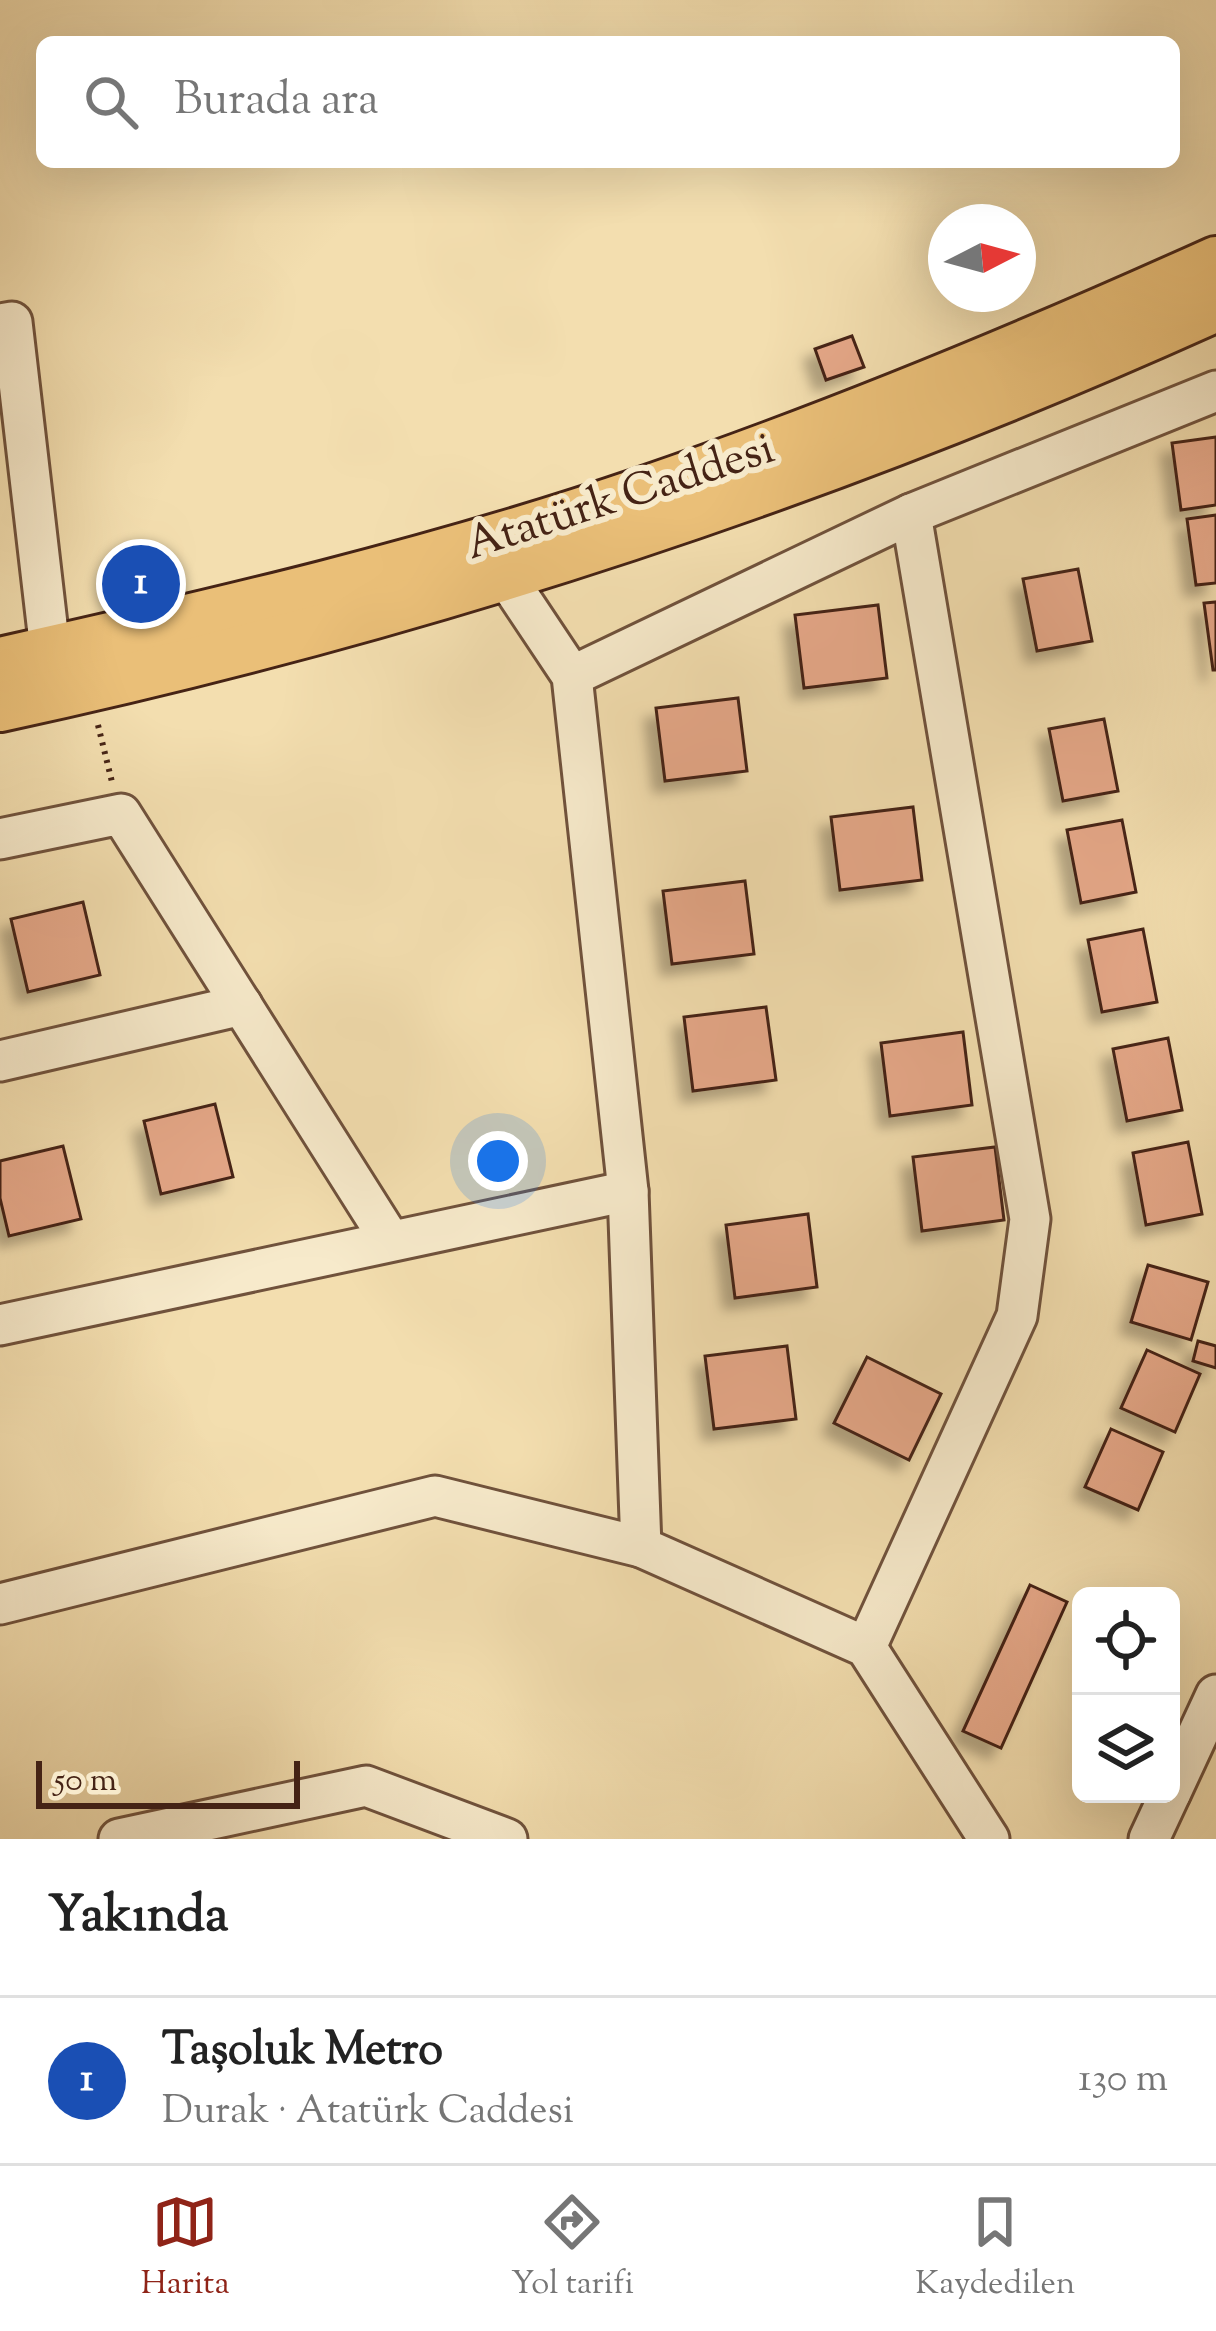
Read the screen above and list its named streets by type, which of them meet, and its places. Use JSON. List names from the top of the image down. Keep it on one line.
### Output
{"streets":{"main road":["Atatürk Caddesi"]},"scale_bar":"50 m","north":"right","page":{"search":"Burada ara","pins":"1","scale":"50 m","heading":"Yakında","list":[{"mark":"1","name":"Taşoluk Metro","note":"Durak · Atatürk Caddesi","value":"130 m"}],"nav":["Harita","Yol tarifi","Kaydedilen"]}}
